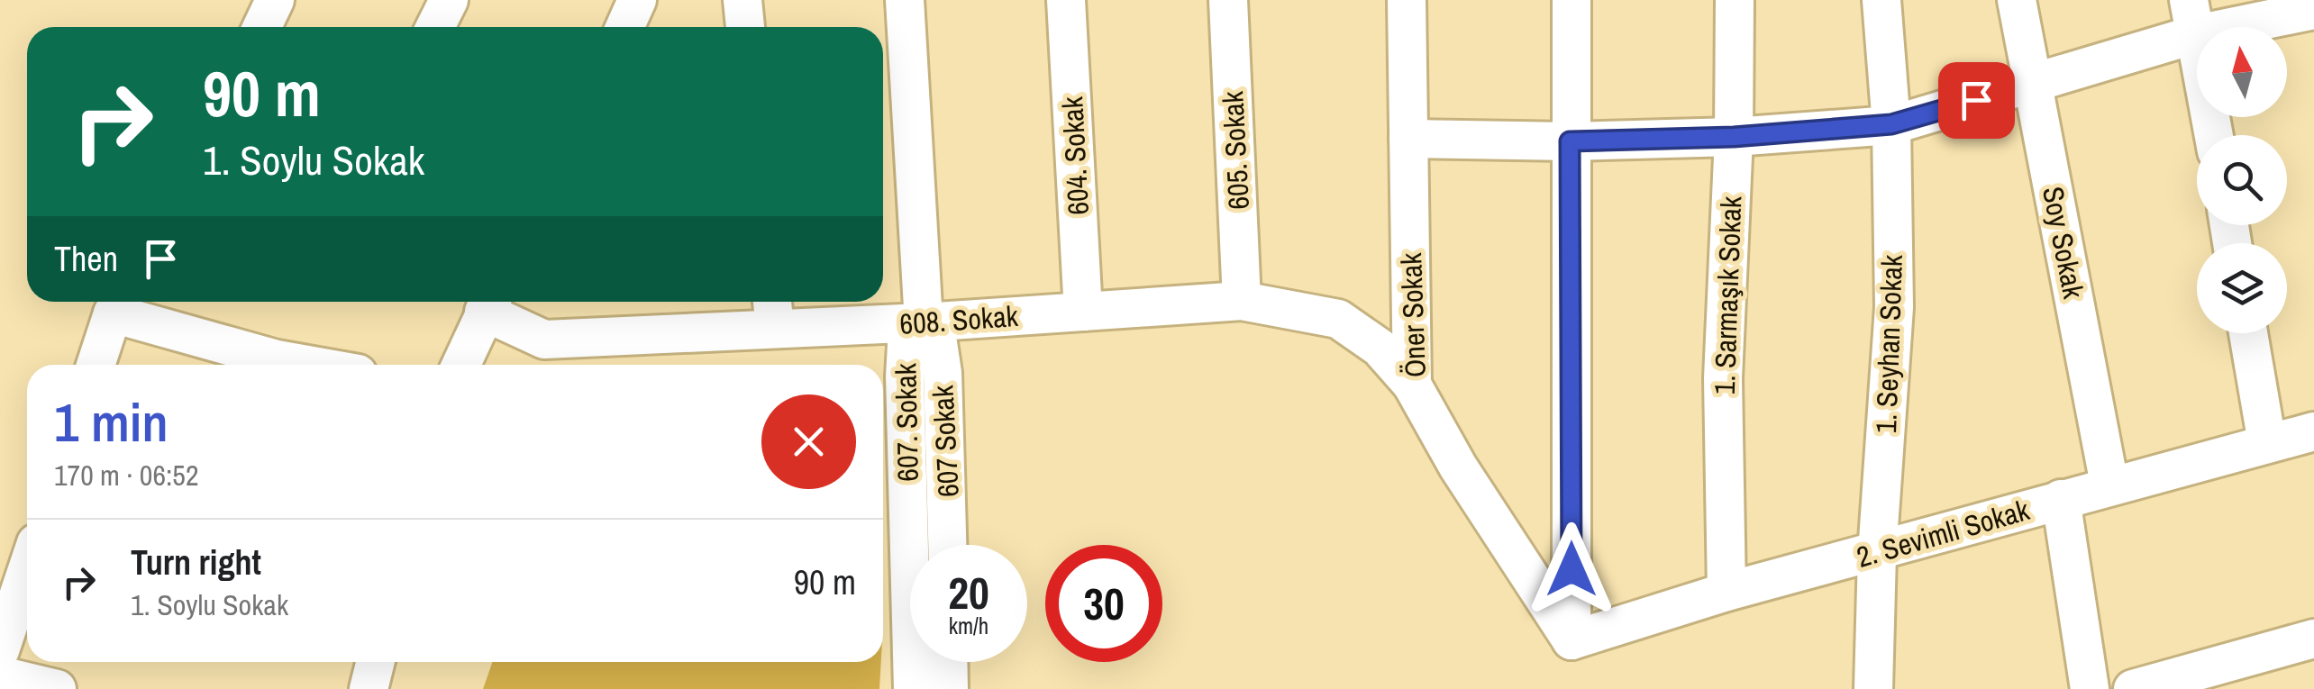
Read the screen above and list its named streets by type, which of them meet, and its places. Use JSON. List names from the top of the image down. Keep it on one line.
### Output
{"streets":{"street":["605. Sokak","604. Sokak","Soy Sokak","1. Sarmaşık Sokak","Öner Sokak","608. Sokak","1. Seyhan Sokak","607. Sokak","607 Sokak","2. Sevimli Sokak"]},"crossings":[["605. Sokak","608. Sokak"],["604. Sokak","608. Sokak"],["Soy Sokak","2. Sevimli Sokak"],["1. Sarmaşık Sokak","2. Sevimli Sokak"],["Öner Sokak","608. Sokak"],["Öner Sokak","2. Sevimli Sokak"],["608. Sokak","607. Sokak"],["608. Sokak","607 Sokak"],["1. Seyhan Sokak","2. Sevimli Sokak"],["607. Sokak","607 Sokak"]],"north":"top","page":{"turn":["90 m","1. Soylu Sokak"],"then":"Then","heading":["1 min","170 m · 06:52"],"list":[{"name":"Turn right","note":"1. Soylu Sokak","value":"90 m"}],"speed":"20 km/h","limit":"30"}}
